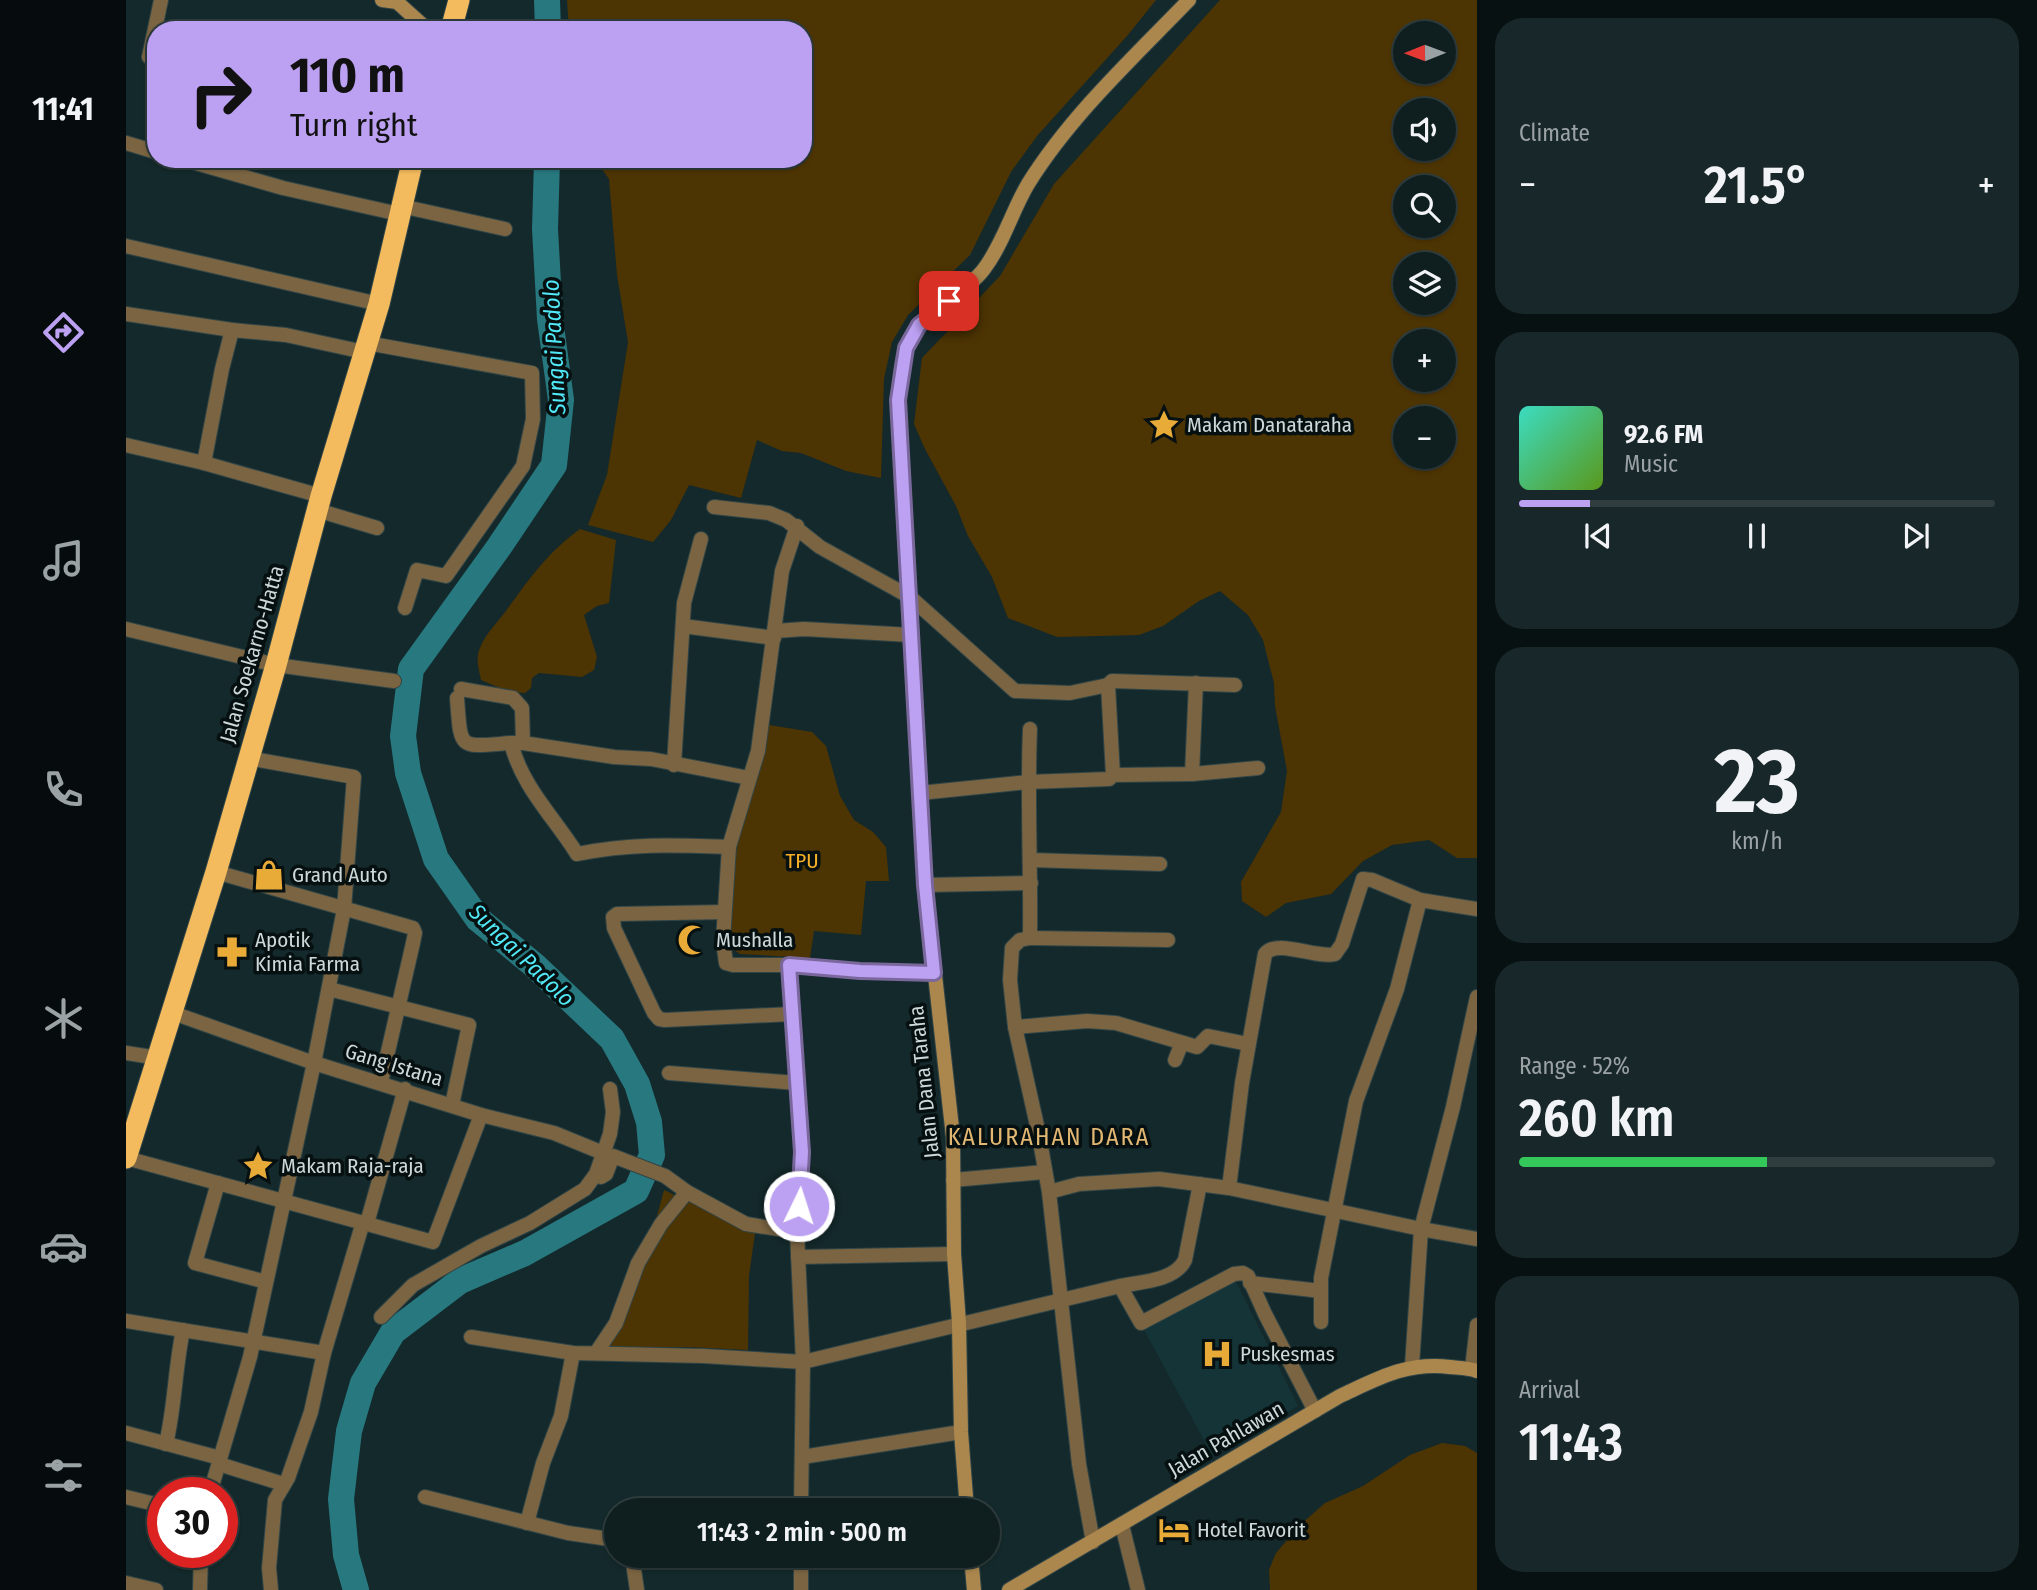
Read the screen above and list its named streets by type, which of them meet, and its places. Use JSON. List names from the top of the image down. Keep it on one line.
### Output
{"streets":{"highway":["Jalan Soekarno-Hatta"],"street":["Gang Istana","Jalan Dana Taraha","Jalan Pahlawan"]},"crossings":[["Jalan Soekarno-Hatta","Gang Istana"]],"districts":["KALURAHAN DARA"],"water":["Sungai Padolo"],"parks":["TPU"],"places":{"place":["Makam Danataraha","Makam Raja-raja"],"shop":["Grand Auto"],"mosque":["Mushalla"],"pharmacy":["Apotik Kimia Farma"],"hospital":["Puskesmas"],"hotel":["Hotel Favorit"]},"north":"left","page":{"tabs":"11:41","tile":["Climate",["23","km/h"],["Range · 52%","260 km"],["Arrival","11:43"]],"map_buttons":["+","−"],"turn":["110 m","Turn right"],"heat":["−","21.5°","+"],"song":["92.6 FM","Music"],"limit":"30","trip":"11:43 · 2 min · 500 m"}}
